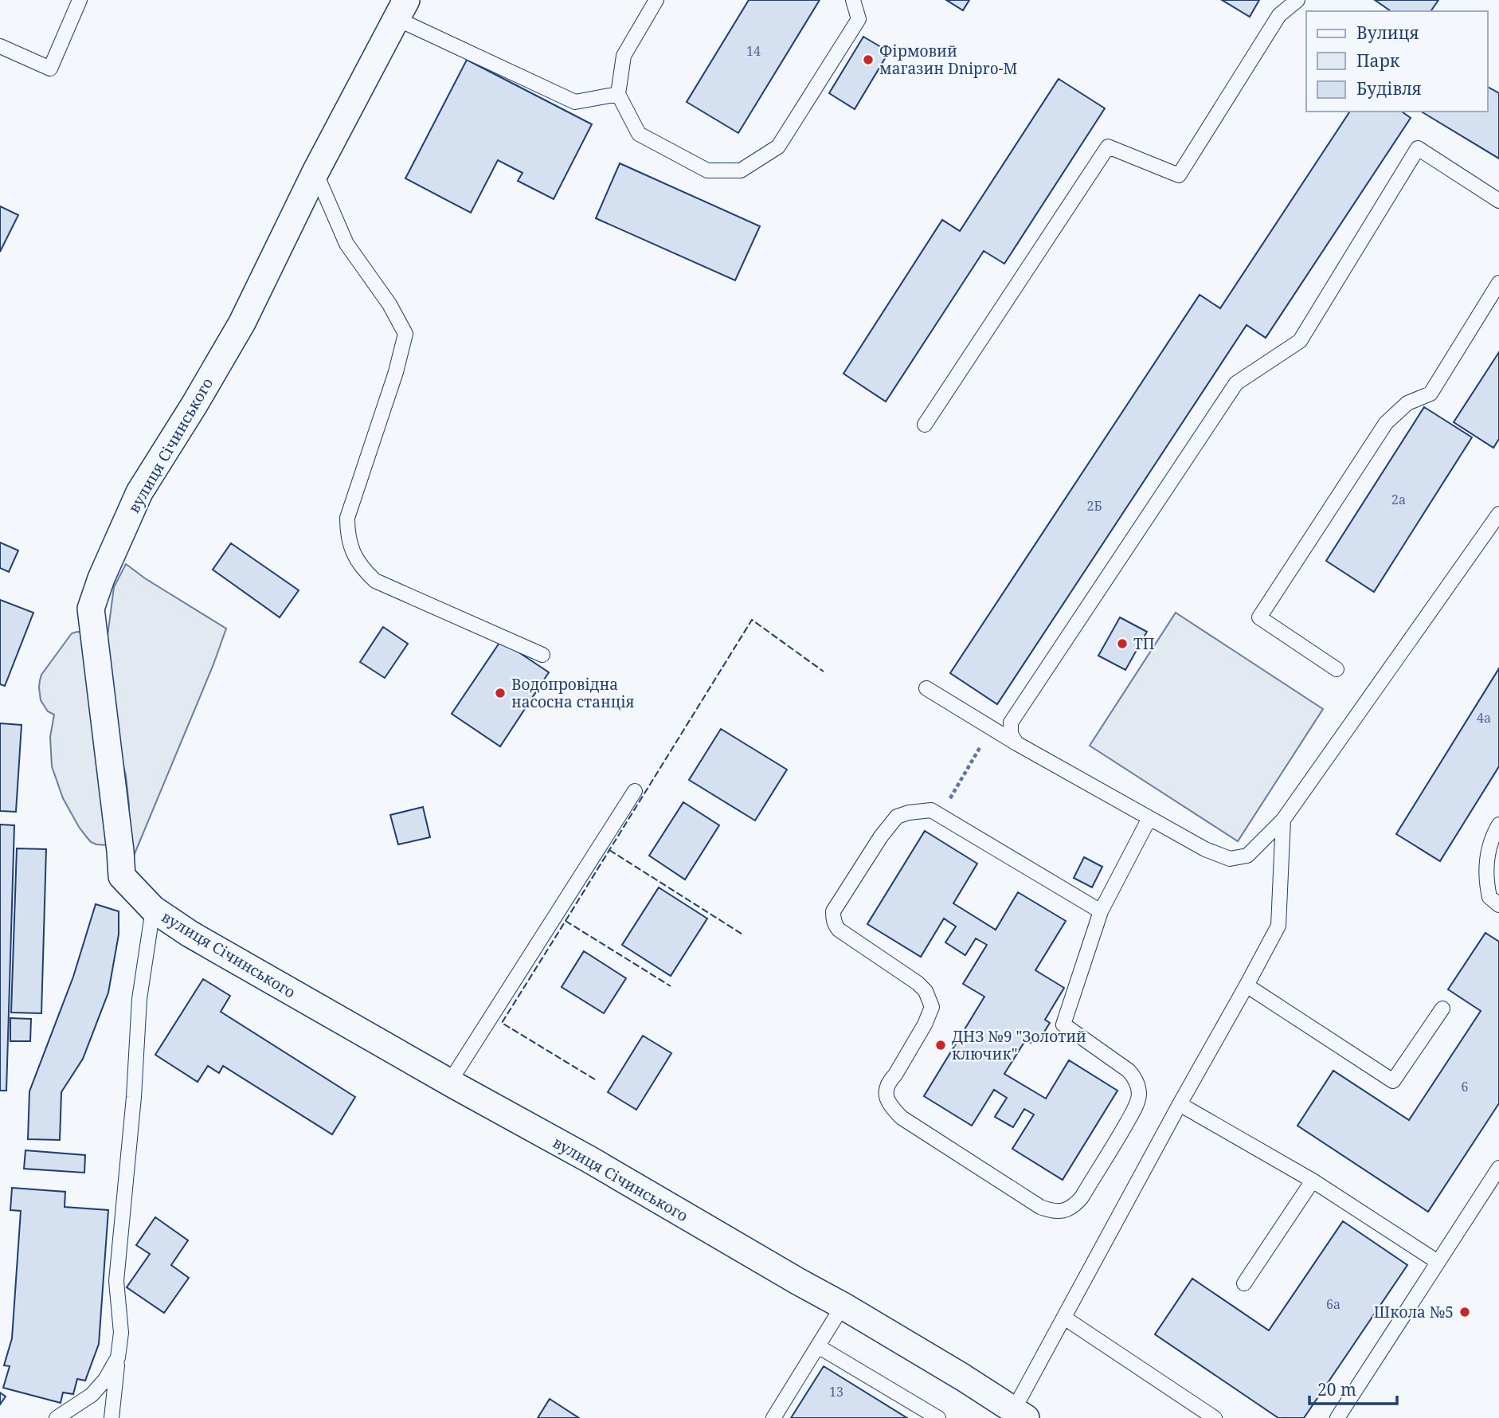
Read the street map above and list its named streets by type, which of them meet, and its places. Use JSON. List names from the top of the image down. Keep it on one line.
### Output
{"streets":{"street":["вулиця Січинського"]},"places":["Фірмовий магазин Dnipro-M","ТП","Водопровідна насосна станція","ДНЗ №9 \"Золотий ключик\"","Школа №5"],"house_numbers":["14","2а","2Б","4а","6","6а","13"],"legend":["Вулиця","Парк","Будівля"],"scale_bar":"20 m"}
